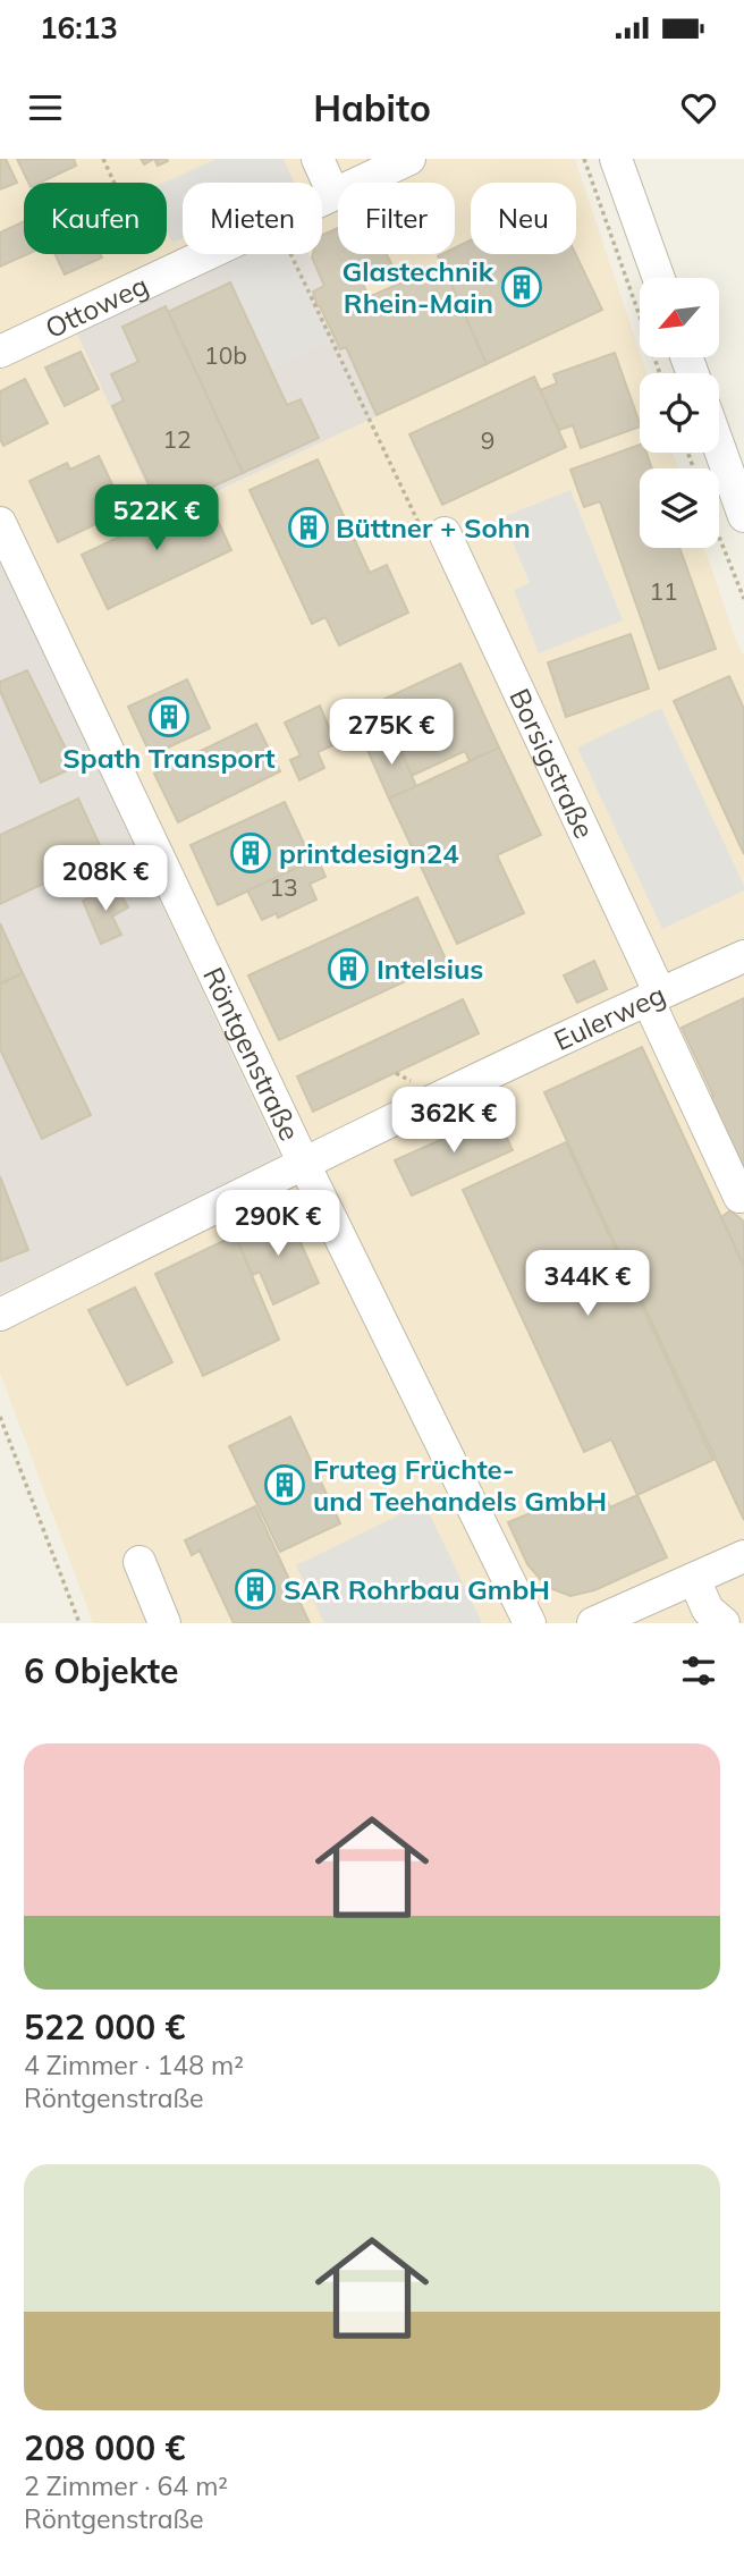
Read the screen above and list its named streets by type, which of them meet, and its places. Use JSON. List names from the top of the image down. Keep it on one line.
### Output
{"streets":{"street":["Ottoweg","Borsigstraße","Eulerweg","Röntgenstraße"]},"crossings":[["Borsigstraße","Eulerweg"],["Eulerweg","Röntgenstraße"]],"places":{"building":["Glastechnik Rhein-Main","Büttner + Sohn","Spath Transport","printdesign24","Intelsius","Fruteg Früchte- und Teehandels GmbH","SAR Rohrbau GmbH"]},"house_numbers":["10b","12","9","11","13"],"north":"bottom left","page":{"status":"16:13","header":"Habito","chip":["Kaufen","Mieten","Filter","Neu"],"price":["522K €","275K €","208K €","362K €","290K €","344K €"],"heading":"6 Objekte","list":[{"name":"522 000 €","note":"4 Zimmer · 148 m² · Röntgenstraße"},{"name":"208 000 €","note":"2 Zimmer · 64 m² · Röntgenstraße"}]}}
